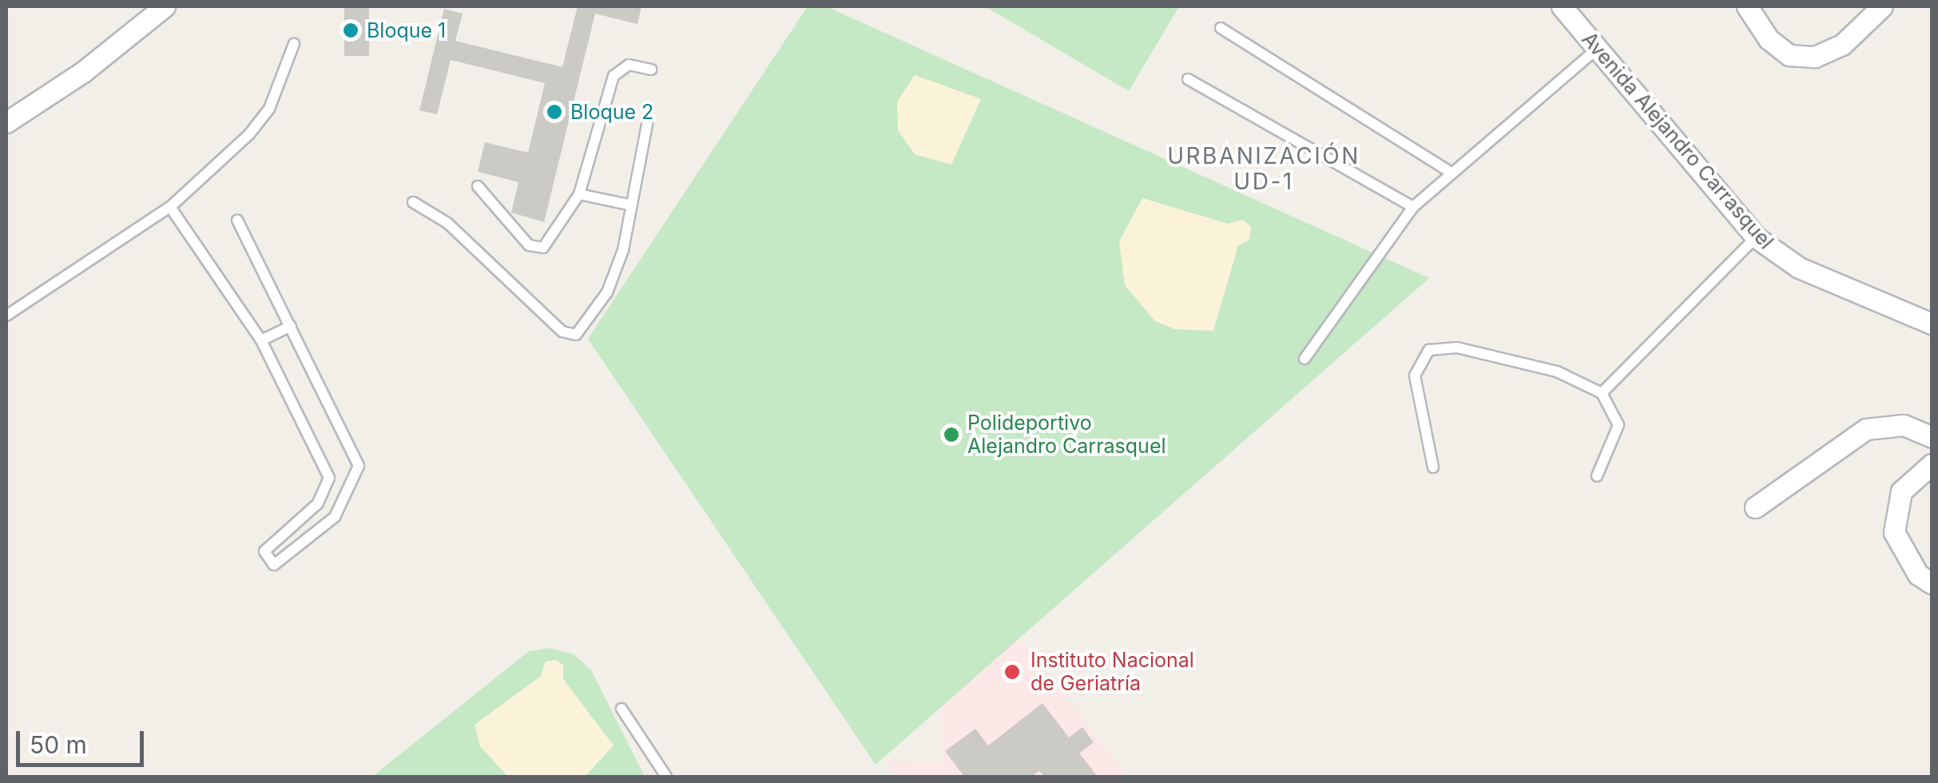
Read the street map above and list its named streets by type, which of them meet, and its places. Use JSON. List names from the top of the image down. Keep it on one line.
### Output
{"streets":{"street":["Avenida Alejandro Carrasquel"]},"districts":["URBANIZACIÓN UD-1"],"places":["Bloque 1","Bloque 2","Polideportivo Alejandro Carrasquel","Instituto Nacional de Geriatría"],"scale_bar":"50 m"}
